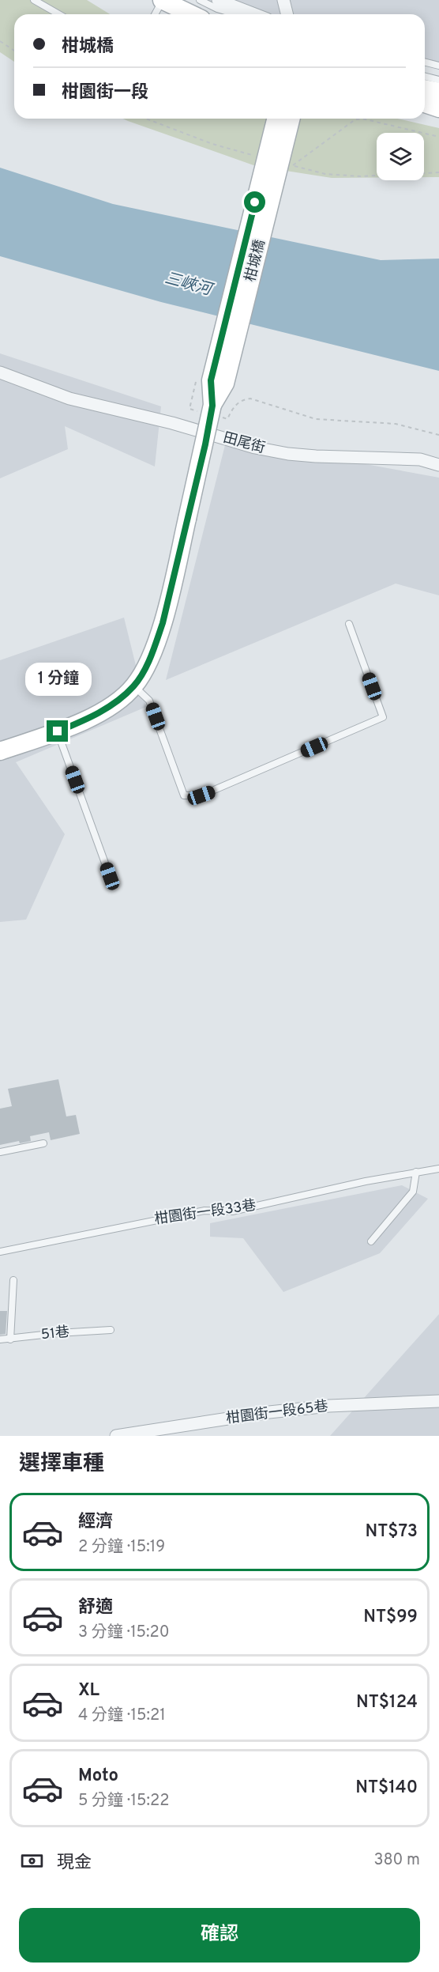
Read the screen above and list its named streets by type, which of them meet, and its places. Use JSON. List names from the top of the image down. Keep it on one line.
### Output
{"streets":{"street":["柑城橋","田尾街","柑園街一段65巷"],"lane":["柑園街一段33巷","51巷"]},"water":["三峽河"],"page":{"banner":["柑城橋","柑園街一段"],"bubble":"1 分鐘","heading":"選擇車種","list":[{"name":"經濟","note":"2 分鐘 · 15:19","value":"NT$73"},{"name":"舒適","note":"3 分鐘 · 15:20","value":"NT$99"},{"name":"XL","note":"4 分鐘 · 15:21","value":"NT$124"},{"name":"Moto","note":"5 分鐘 · 15:22","value":"NT$140"}],"pay":["現金","380 m"],"buttons":"確認"}}
